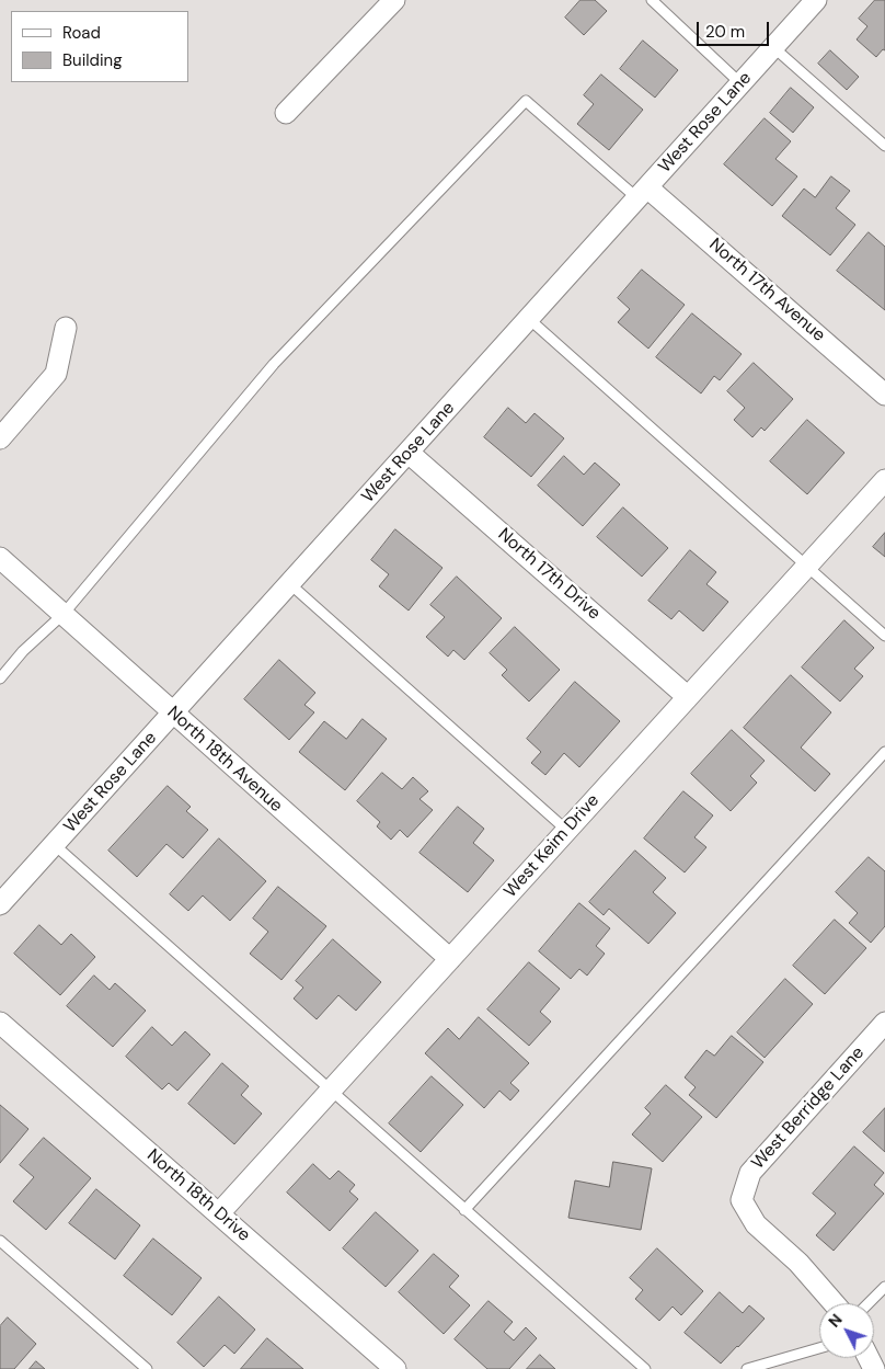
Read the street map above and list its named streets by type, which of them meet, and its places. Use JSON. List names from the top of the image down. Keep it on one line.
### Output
{"streets":{"street":["West Rose Lane","North 17th Avenue","North 17th Drive","North 18th Avenue","West Keim Drive","West Berridge Lane","North 18th Drive"]},"crossings":[["West Rose Lane","North 17th Avenue"],["West Rose Lane","North 17th Drive"],["West Rose Lane","North 18th Avenue"],["North 17th Drive","West Keim Drive"],["North 18th Avenue","West Keim Drive"],["West Keim Drive","North 18th Drive"]],"legend":["Road","Building"],"scale_bar":"20 m","north":"top left"}
